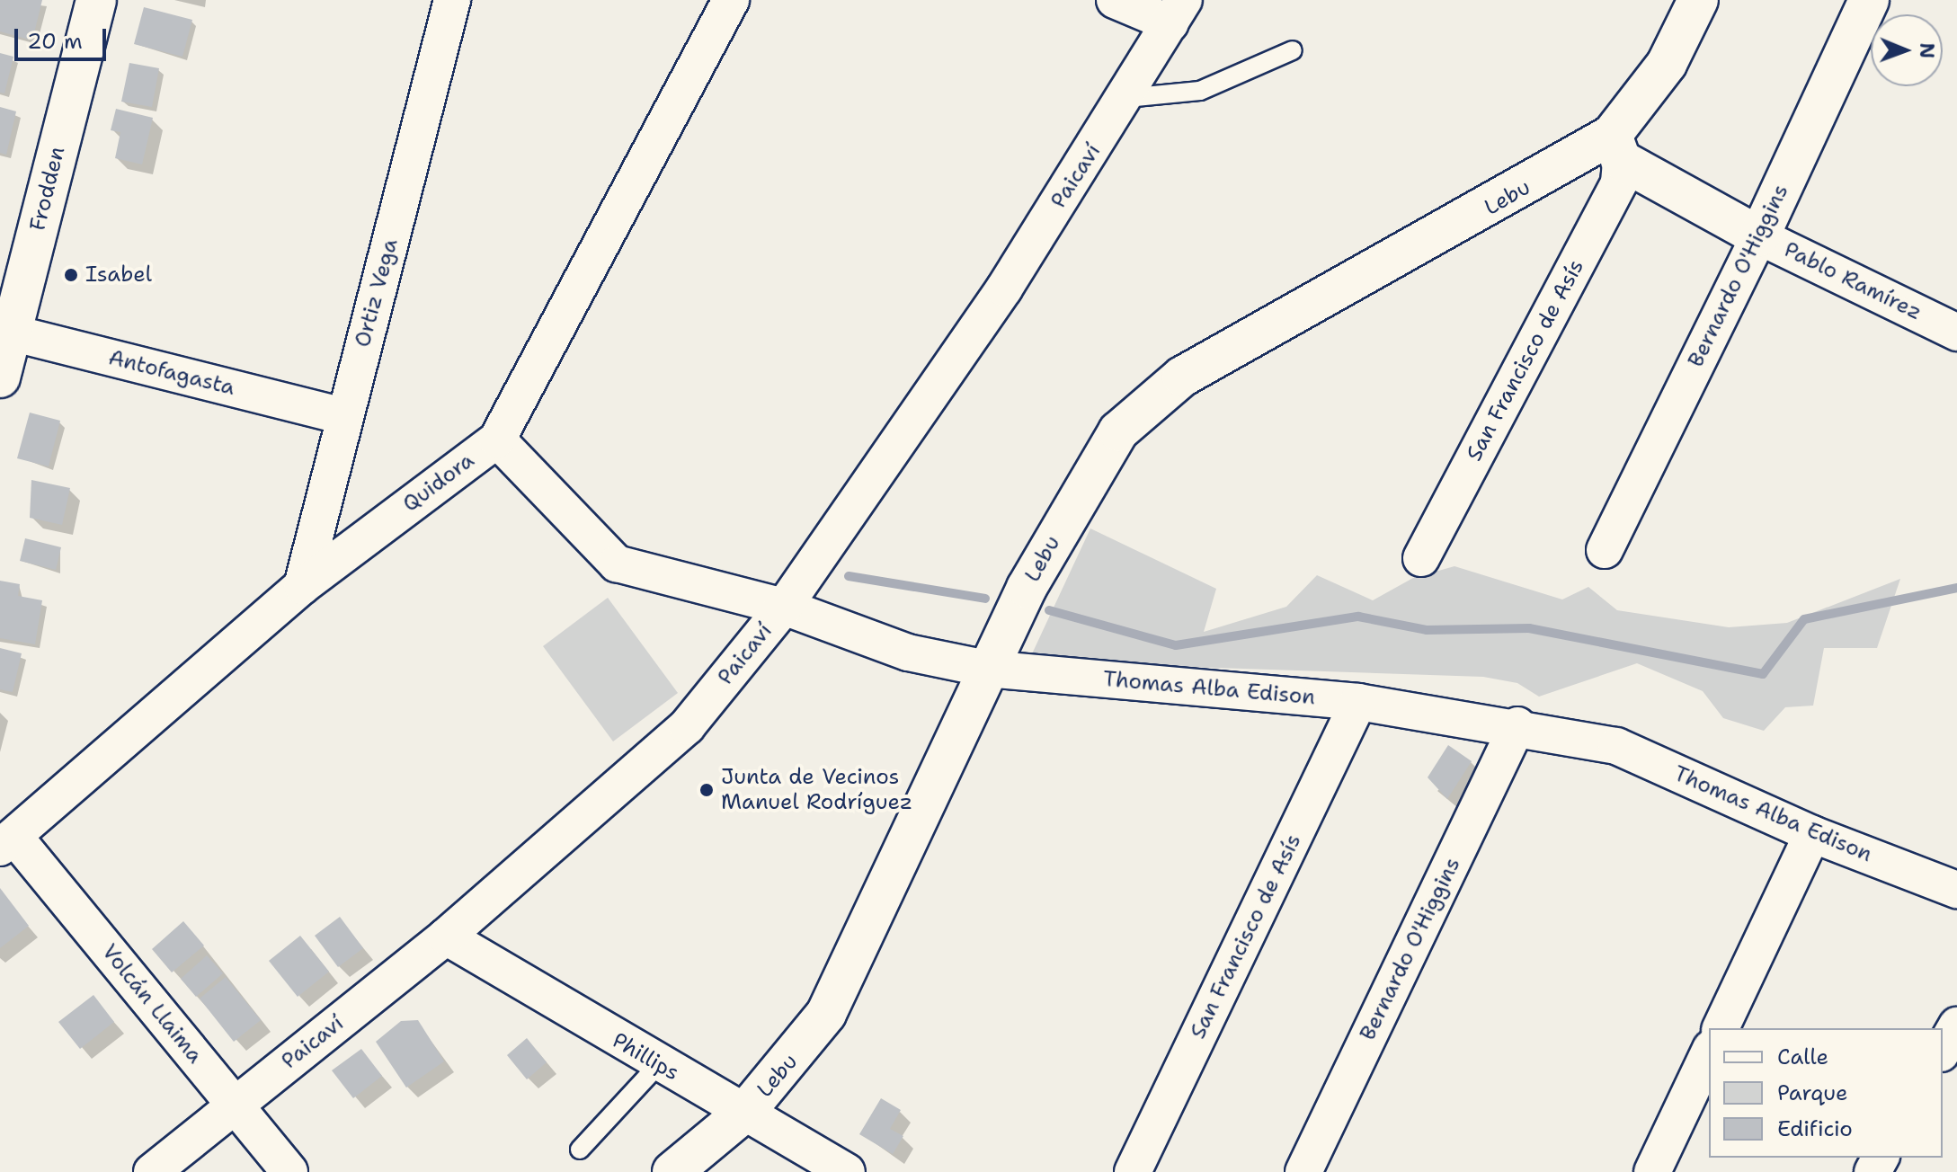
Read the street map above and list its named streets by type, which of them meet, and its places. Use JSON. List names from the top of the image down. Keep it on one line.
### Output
{"streets":{"main road":["Frodden","Lebu","Bernardo O'Higgins","Pablo Ramírez","San Francisco de Asís"],"street":["Paicaví","Ortiz Vega","Antofagasta","Quidora","Thomas Alba Edison","Volcán Llaima","Phillips"]},"crossings":[["Paicaví","Thomas Alba Edison"],["Paicaví","Volcán Llaima"],["Paicaví","Phillips"],["Frodden","Antofagasta"],["Lebu","Pablo Ramírez"],["Lebu","San Francisco de Asís"],["Lebu","Thomas Alba Edison"],["Lebu","Phillips"],["Bernardo O'Higgins","Pablo Ramírez"],["Bernardo O'Higgins","Thomas Alba Edison"],["Pablo Ramírez","San Francisco de Asís"],["Ortiz Vega","Antofagasta"],["Ortiz Vega","Quidora"],["San Francisco de Asís","Thomas Alba Edison"],["Quidora","Thomas Alba Edison"],["Quidora","Volcán Llaima"]],"places":["Isabel","Junta de Vecinos Manuel Rodríguez"],"legend":["Calle","Parque","Edificio"],"scale_bar":"20 m","north":"right"}
